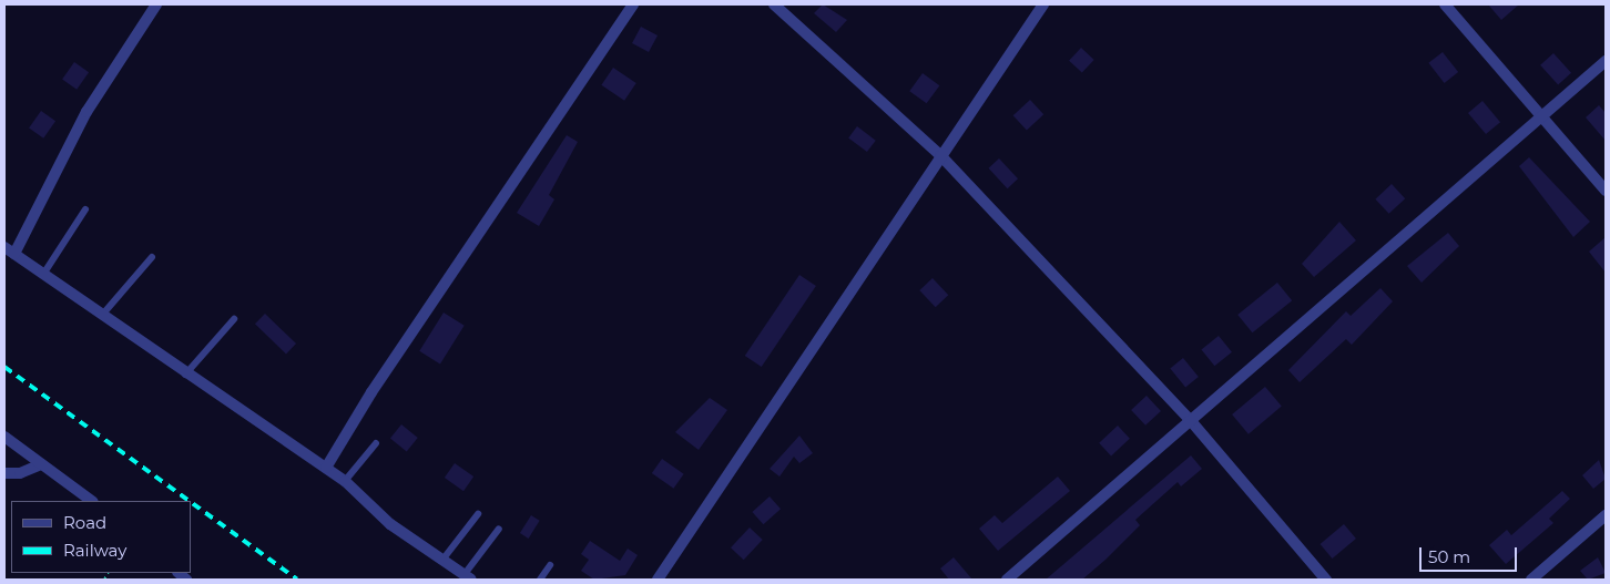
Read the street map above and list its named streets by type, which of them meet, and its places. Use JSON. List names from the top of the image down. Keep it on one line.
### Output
{"legend":["Road","Railway"],"scale_bar":"50 m"}
